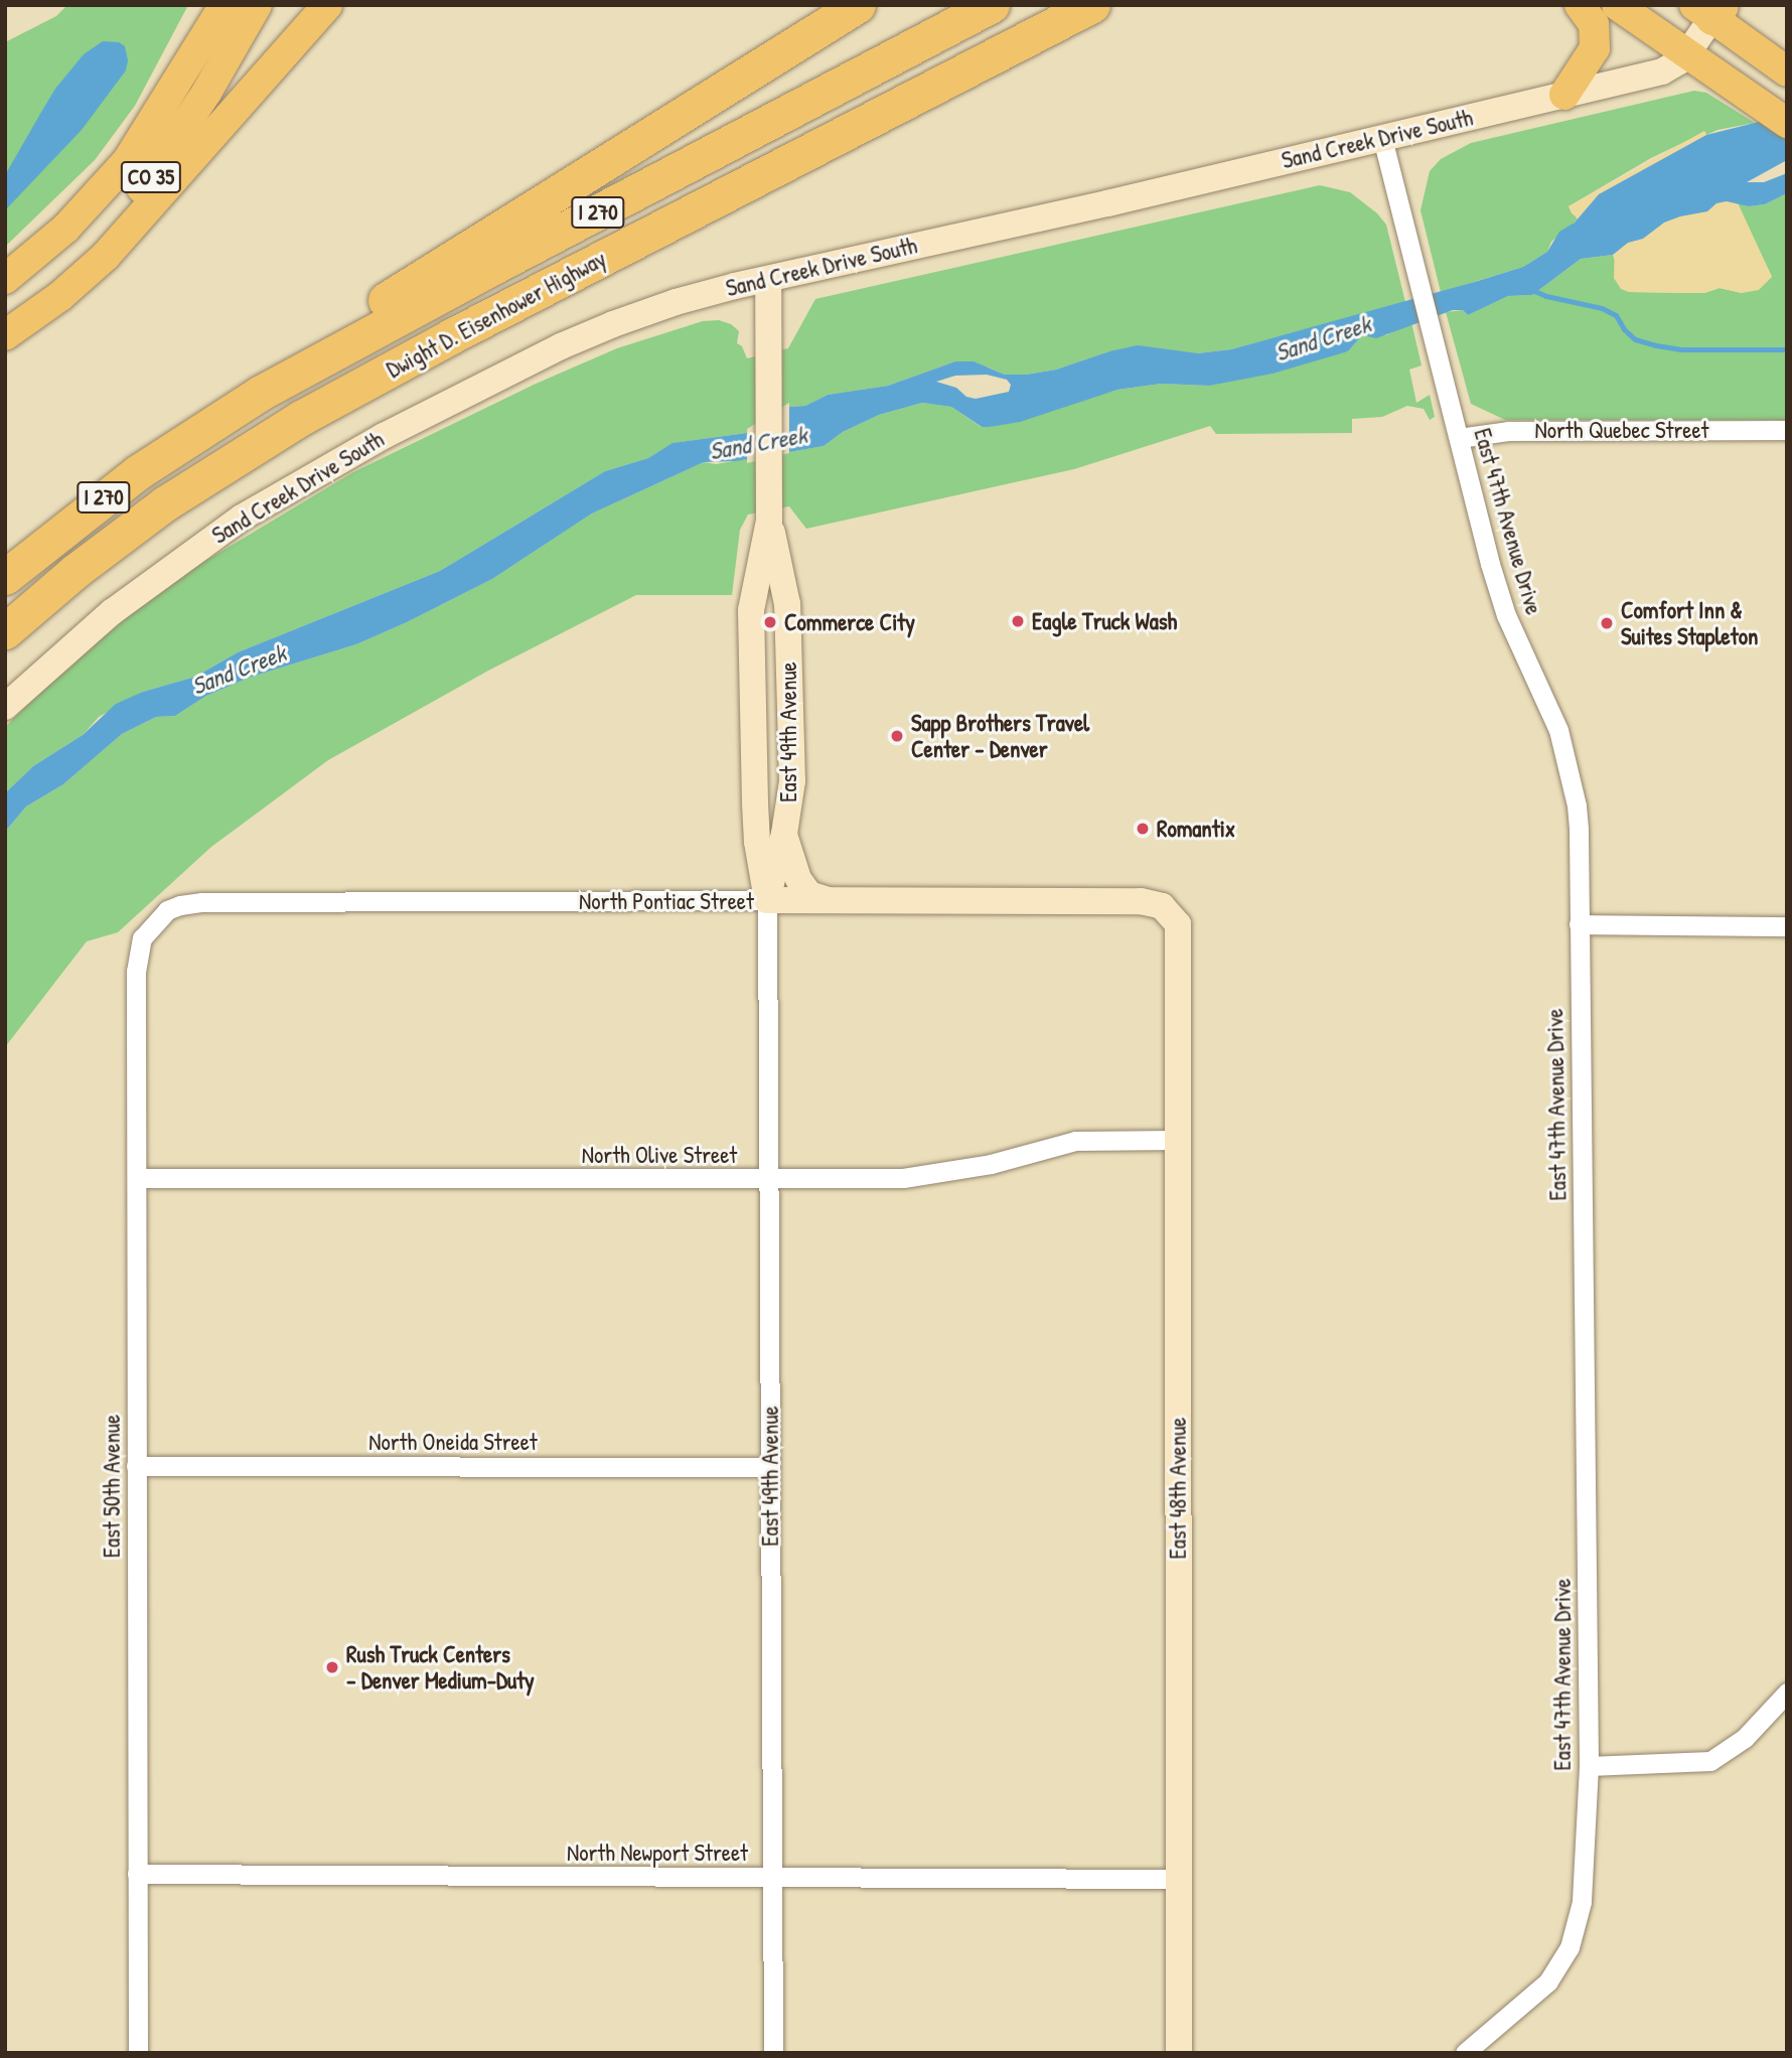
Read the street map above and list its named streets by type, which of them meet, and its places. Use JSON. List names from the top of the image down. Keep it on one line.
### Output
{"streets":{"highway":["I 270","Dwight D. Eisenhower Highway"],"main road":["CO 35"],"street":["Sand Creek Drive South","North Quebec Street","East 47th Avenue Drive","East 49th Avenue","North Pontiac Street","North Olive Street","North Oneida Street","East 50th Avenue","East 48th Avenue","North Newport Street"]},"crossings":[["Sand Creek Drive South","East 47th Avenue Drive"],["Sand Creek Drive South","East 49th Avenue"],["North Quebec Street","East 47th Avenue Drive"],["East 49th Avenue","North Pontiac Street"],["East 49th Avenue","North Olive Street"],["East 49th Avenue","North Oneida Street"],["East 49th Avenue","North Newport Street"],["North Pontiac Street","East 50th Avenue"],["North Pontiac Street","East 48th Avenue"],["North Olive Street","East 50th Avenue"],["North Olive Street","East 48th Avenue"],["North Oneida Street","East 50th Avenue"],["East 50th Avenue","North Newport Street"],["East 48th Avenue","North Newport Street"]],"water":["Sand Creek"],"places":["Eagle Truck Wash","Commerce City","Comfort Inn & Suites Stapleton","Sapp Brothers Travel Center - Denver","Romantix","Rush Truck Centers – Denver Medium-Duty"]}
